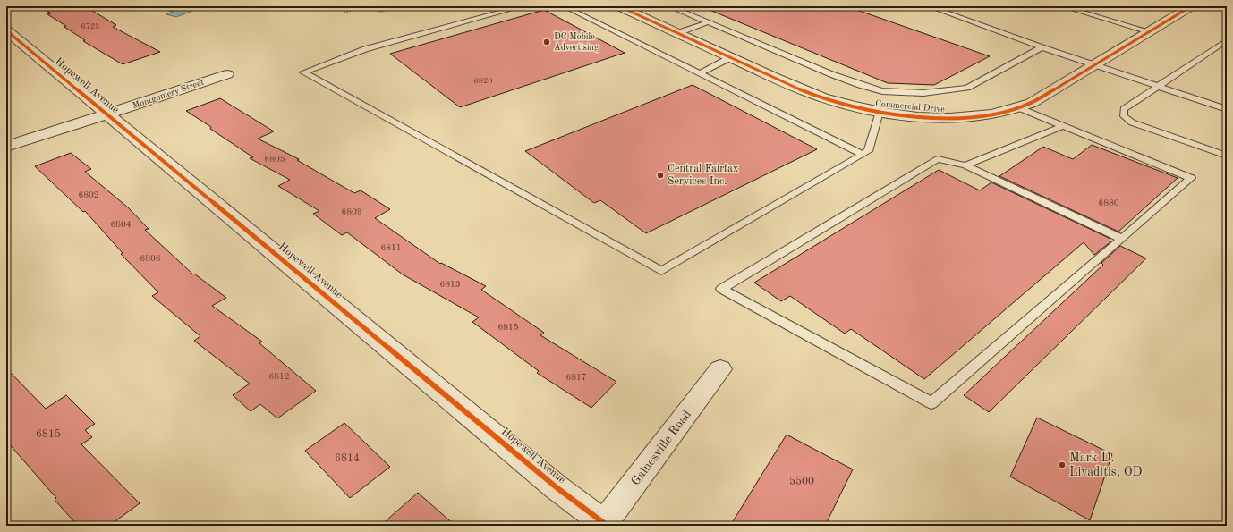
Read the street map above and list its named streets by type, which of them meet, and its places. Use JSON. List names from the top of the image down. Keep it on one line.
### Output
{"streets":{"street":["Hopewell Avenue","Montgomery Street","Commercial Drive","Gainesville Road"]},"crossings":[["Hopewell Avenue","Montgomery Street"],["Hopewell Avenue","Gainesville Road"]],"places":["DC Mobile Advertising","Central Fairfax Services Inc.","Mark D. Livaditis, OD"],"house_numbers":["6723","6820","6805","6802","6880","6809","6804","6811","6806","6813","6815","6812","6817","6815","6814","5500"]}
